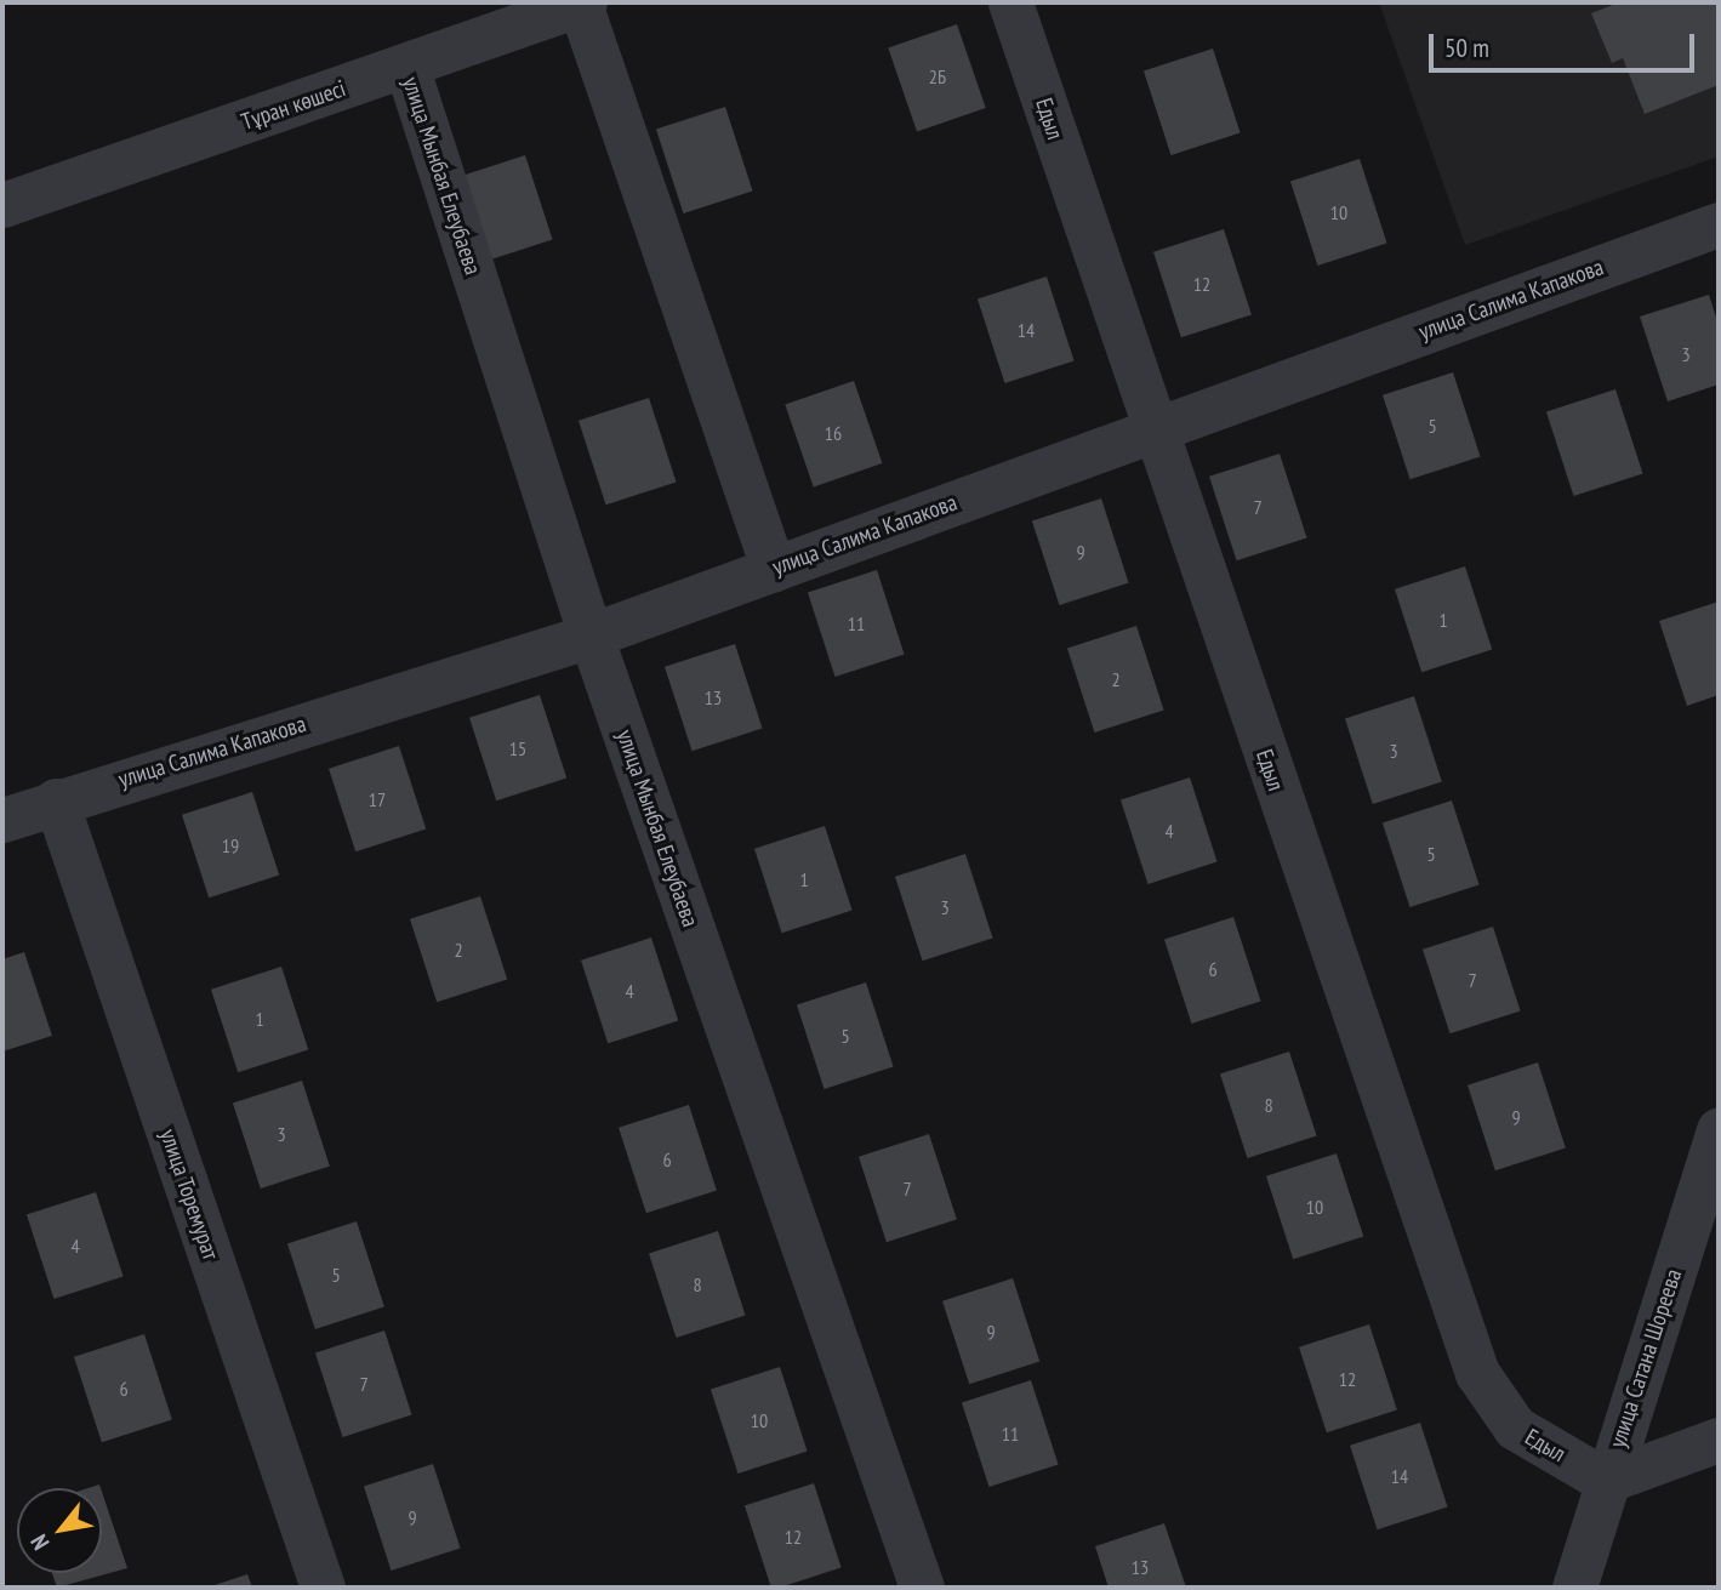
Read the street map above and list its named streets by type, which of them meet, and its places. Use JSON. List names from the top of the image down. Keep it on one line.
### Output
{"streets":{"street":["Тұран көшесі","Едыл","улица Мынбая Елеубаева","улица Салима Капакова","улица Торемурат","улица Сатана Шореева"]},"crossings":[["Тұран көшесі","улица Мынбая Елеубаева"],["Едыл","улица Салима Капакова"],["Едыл","улица Сатана Шореева"],["улица Мынбая Елеубаева","улица Салима Капакова"],["улица Салима Капакова","улица Торемурат"]],"house_numbers":["2Б","10","12","14","3","5","16","7","9","1","11","2","13","15","3","17","4","19","5","1","3","2","6","7","4","1","5","8","9","3","6","7","10","4","5","8","9","12","7","6","10","11","14","9","12","13"],"scale_bar":"50 m","north":"bottom left"}
